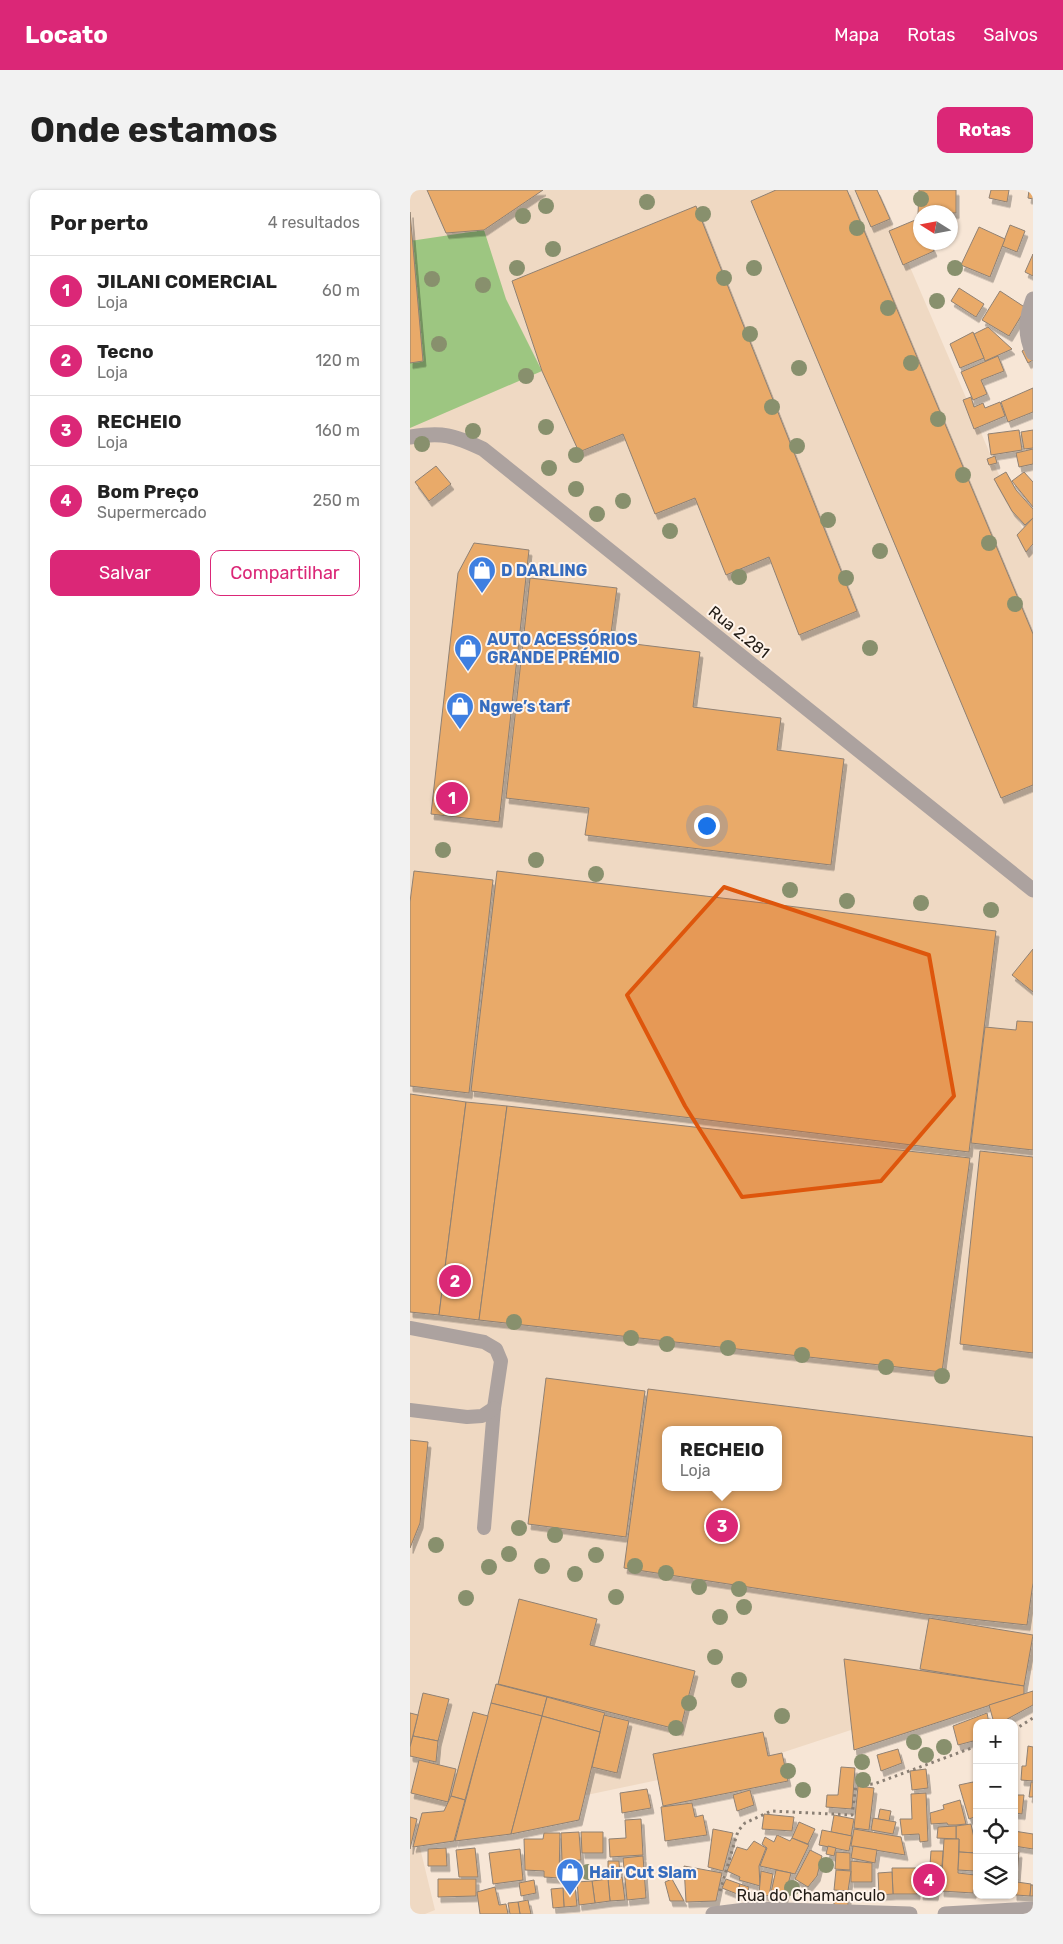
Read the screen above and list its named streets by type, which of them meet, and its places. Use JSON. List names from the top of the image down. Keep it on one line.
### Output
{"streets":{"street":["Rua 2.281","Rua do Chamanculo"]},"places":{"shop":["D DARLING","AUTO ACESSÓRIOS GRANDE PRÉMIO","Ngwe’s tarf","Hair Cut Slam"]},"north":"left","page":{"header":"Locato","nav":["Mapa","Rotas","Salvos"],"buttons":["Rotas",["Salvar","Compartilhar"]],"title":"Onde estamos","heading":["Por perto","4 resultados"],"list":[{"mark":"1","name":"JILANI COMERCIAL","note":"Loja","value":"60 m"},{"mark":"2","name":"Tecno","note":"Loja","value":"120 m"},{"mark":"3","name":"RECHEIO","note":"Loja","value":"160 m"},{"mark":"4","name":"Bom Preço","note":"Supermercado","value":"250 m"}],"pins":["1","2","3","4"],"popup":["RECHEIO","Loja"],"map_buttons":["+","−"]}}
